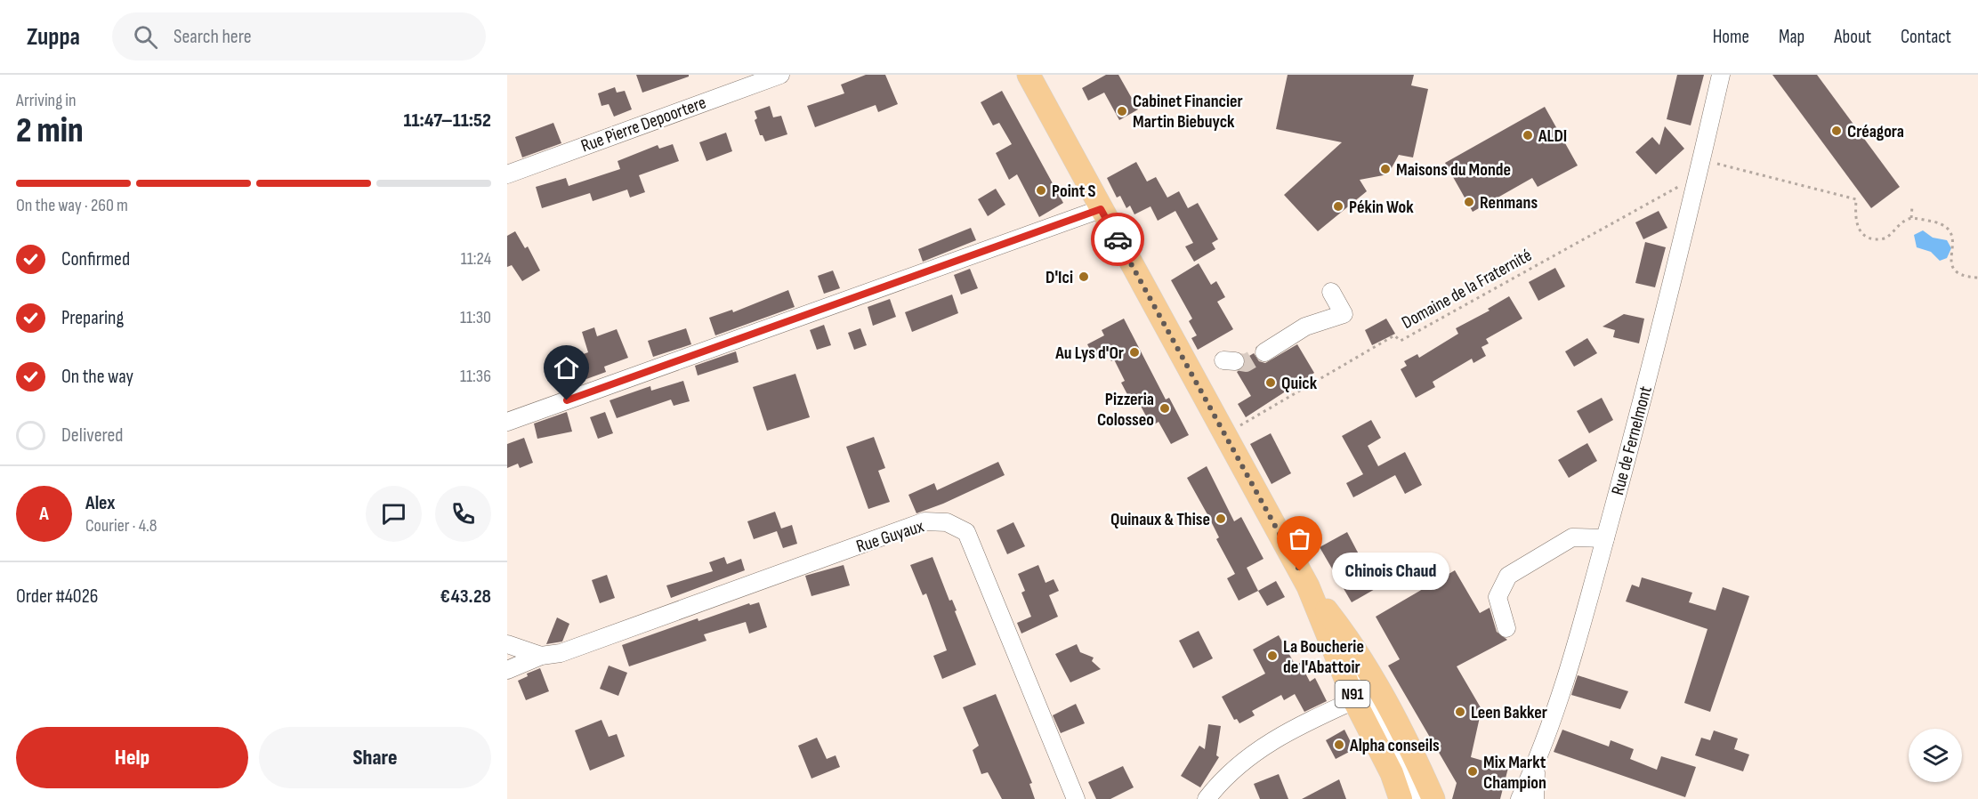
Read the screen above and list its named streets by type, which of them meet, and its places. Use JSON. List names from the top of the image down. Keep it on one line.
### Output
{"streets":{"main road":["N91"],"street":["Rue Pierre Depoortere","Rue de Fernelmont","Rue Guyaux"],"path":["Domaine de la Fraternité"]},"crossings":[["Domaine de la Fraternité","Rue de Fernelmont"],["Domaine de la Fraternité","N91"]],"places":["Cabinet Financier Martin Biebuyck","Créagora","ALDI","Maisons du Monde","Point S","Renmans","Pékin Wok","D'Ici","Au Lys d'Or","Quick","Pizzeria Colosseo","Quinaux & Thise","Chinois Chaud","La Boucherie de l'Abattoir","Leen Bakker","Alpha conseils","Mix Markt Champion"],"page":{"header":"Zuppa","search":"Search here","nav":["Home","Map","About","Contact"],"heading":["2 min","Arriving in","11:47–11:52"],"panel":["Alex","Courier · 4.8","Order #4026","€43.28"],"bar":"On the way · 260 m","list":[["Confirmed","11:24"],["Preparing","11:30"],["On the way","11:36"],"Delivered"],"round":"A","bubble":"Chinois Chaud","buttons":["Help","Share"]}}
